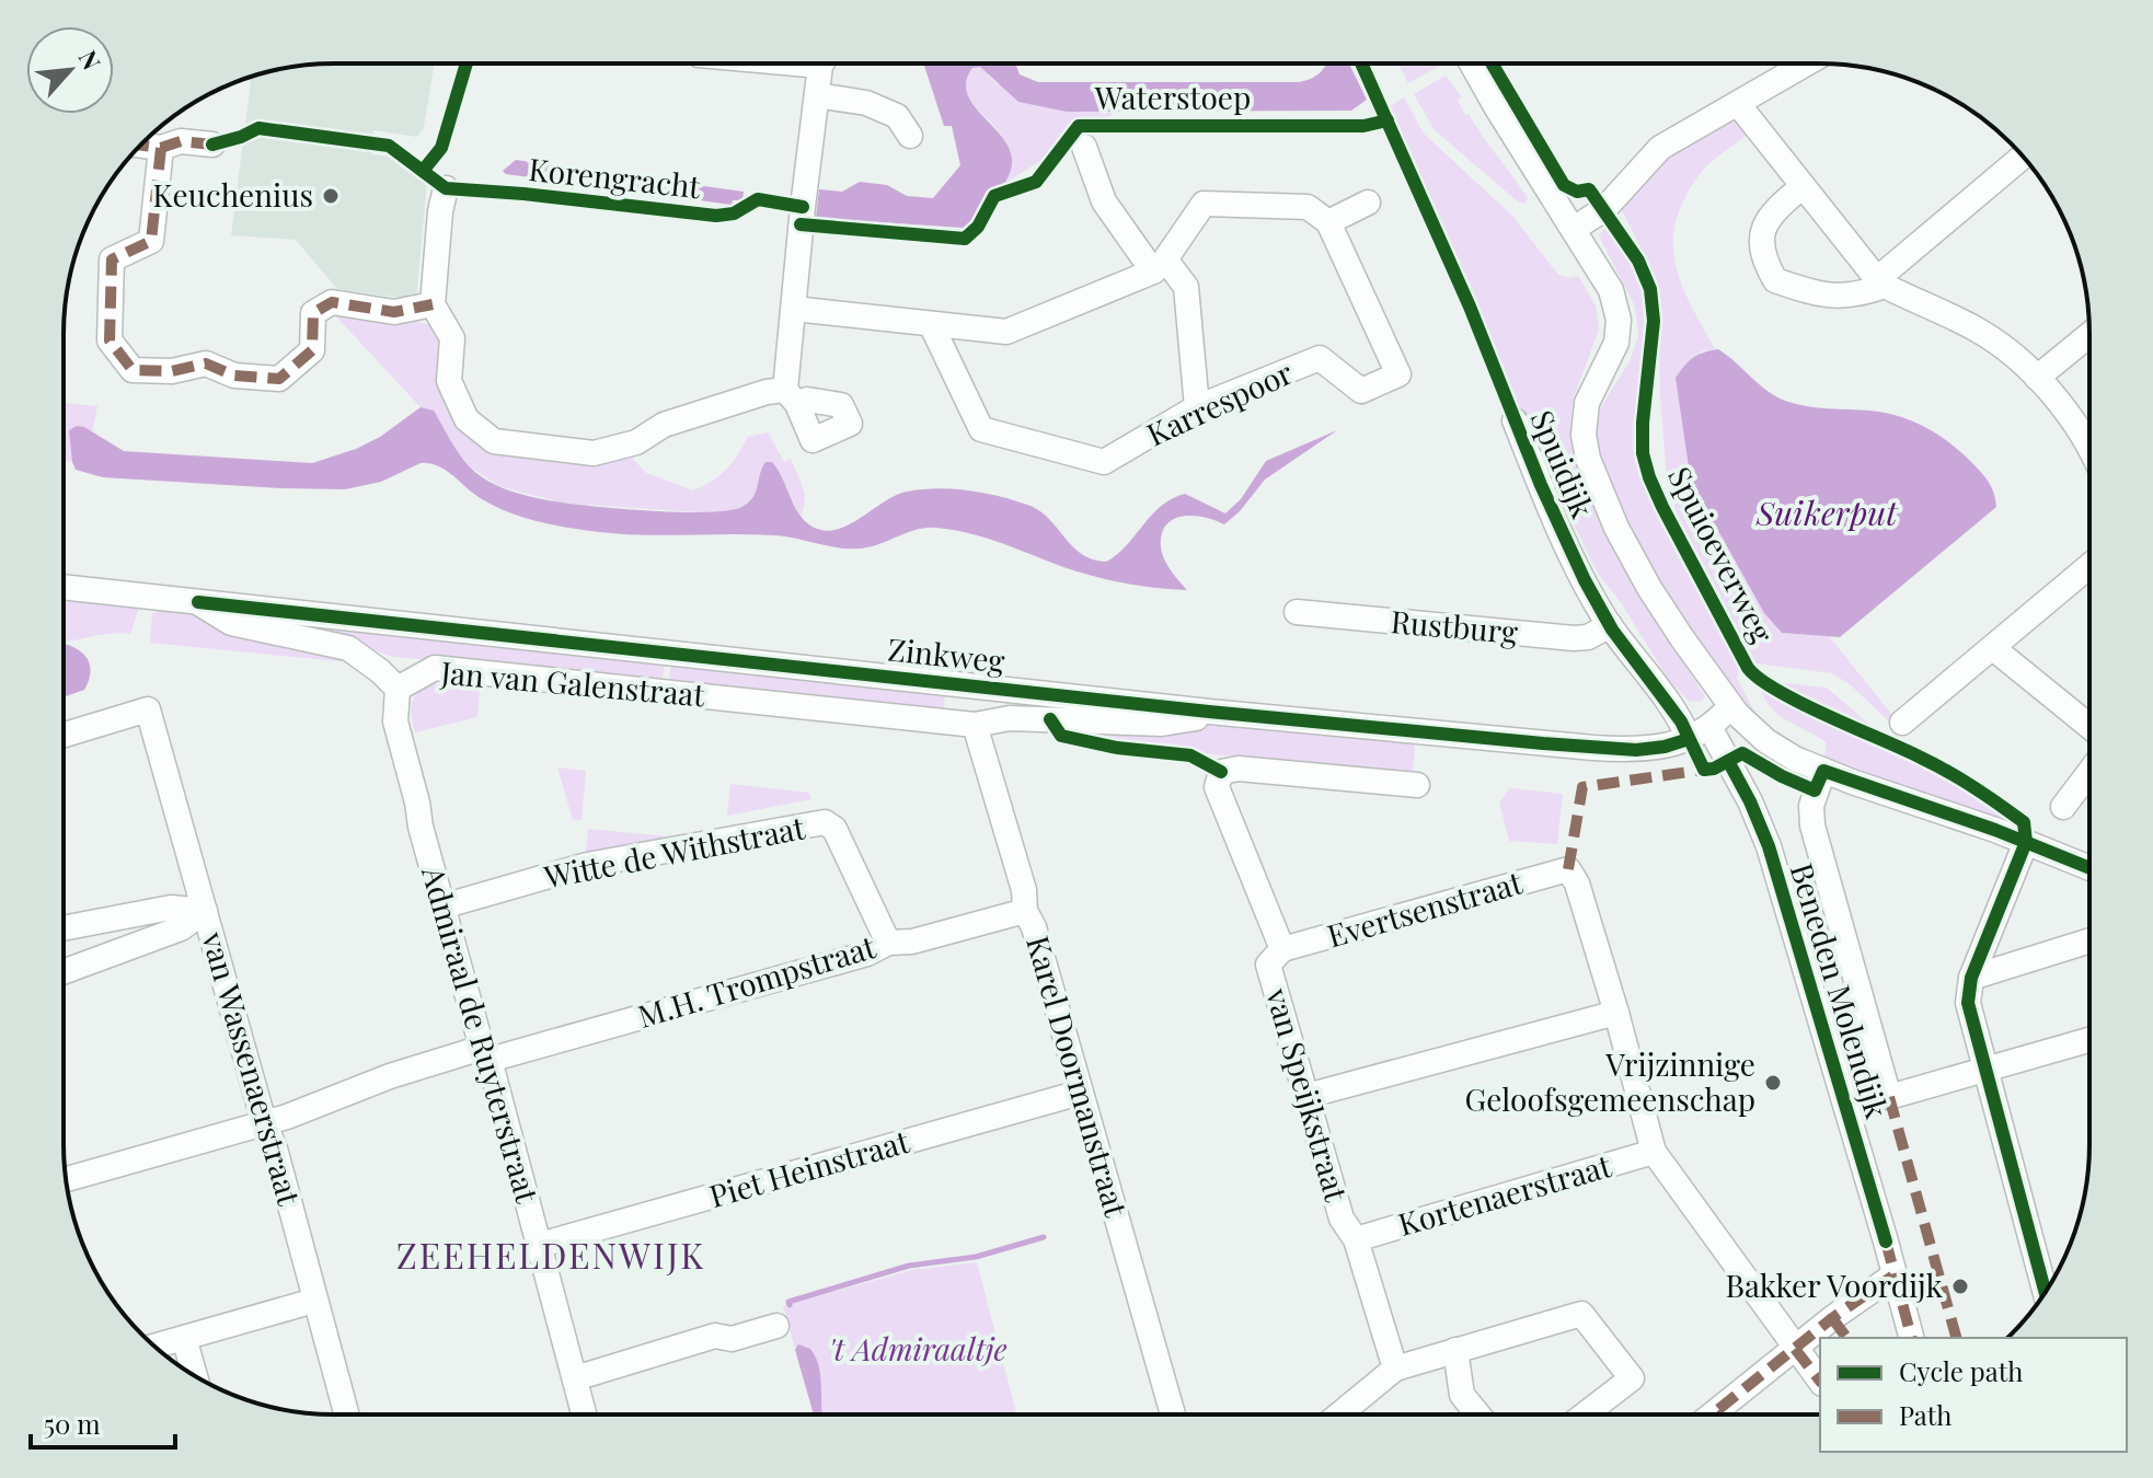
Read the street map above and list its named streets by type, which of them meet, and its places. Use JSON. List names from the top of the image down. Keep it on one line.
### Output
{"streets":{"street":["Karrespoor","Spuidijk","Rustburg","Zinkweg","Jan van Galenstraat","Witte de Withstraat","Evertsenstraat","M.H. Trompstraat","Beneden Molendijk","Admiraal de Ruyterstraat","van Wassenaerstraat","Karel Doormanstraat","van Speijkstraat","Piet Heinstraat","Kortenaerstraat"],"cycle path":["Waterstoep","Korengracht","Spuioeverweg"]},"crossings":[["Spuidijk","Rustburg"],["Spuidijk","Zinkweg"],["Spuidijk","Beneden Molendijk"],["Zinkweg","Jan van Galenstraat"],["Zinkweg","Beneden Molendijk"],["Zinkweg","Karel Doormanstraat"],["Jan van Galenstraat","Admiraal de Ruyterstraat"],["Jan van Galenstraat","Karel Doormanstraat"],["Witte de Withstraat","M.H. Trompstraat"],["Witte de Withstraat","Admiraal de Ruyterstraat"],["Evertsenstraat","van Speijkstraat"],["M.H. Trompstraat","Admiraal de Ruyterstraat"],["M.H. Trompstraat","van Wassenaerstraat"],["M.H. Trompstraat","Karel Doormanstraat"],["Admiraal de Ruyterstraat","Piet Heinstraat"],["Karel Doormanstraat","Piet Heinstraat"],["van Speijkstraat","Kortenaerstraat"]],"districts":["ZEEHELDENWIJK"],"water":["Suikerput"],"parks":["'t Admiraaltje"],"places":["Keuchenius","Vrijzinnige Geloofsgemeenschap","Bakker Voordijk"],"legend":["Cycle path","Path"],"scale_bar":"50 m","north":"top right"}
